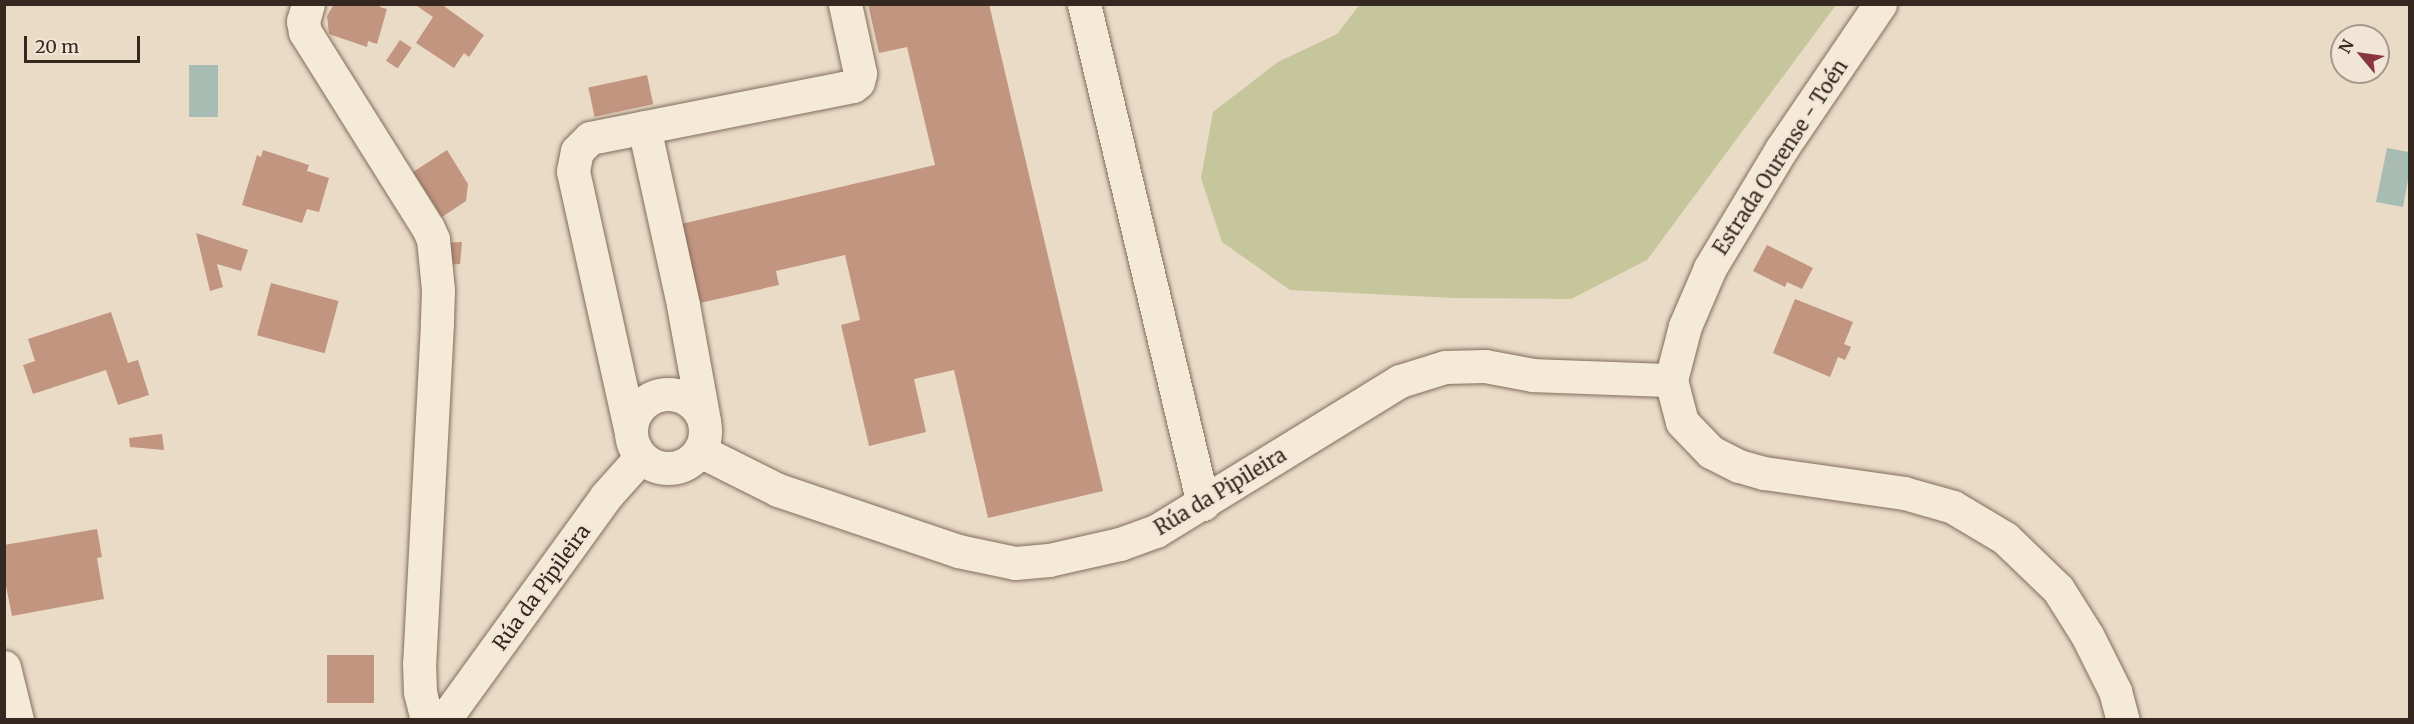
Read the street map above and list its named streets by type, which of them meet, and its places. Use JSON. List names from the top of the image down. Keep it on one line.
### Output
{"streets":{"street":["Estrada Ourense - Toén","Rúa da Pipileira"]},"crossings":[["Estrada Ourense - Toén","Rúa da Pipileira"]],"scale_bar":"20 m","north":"top left"}
